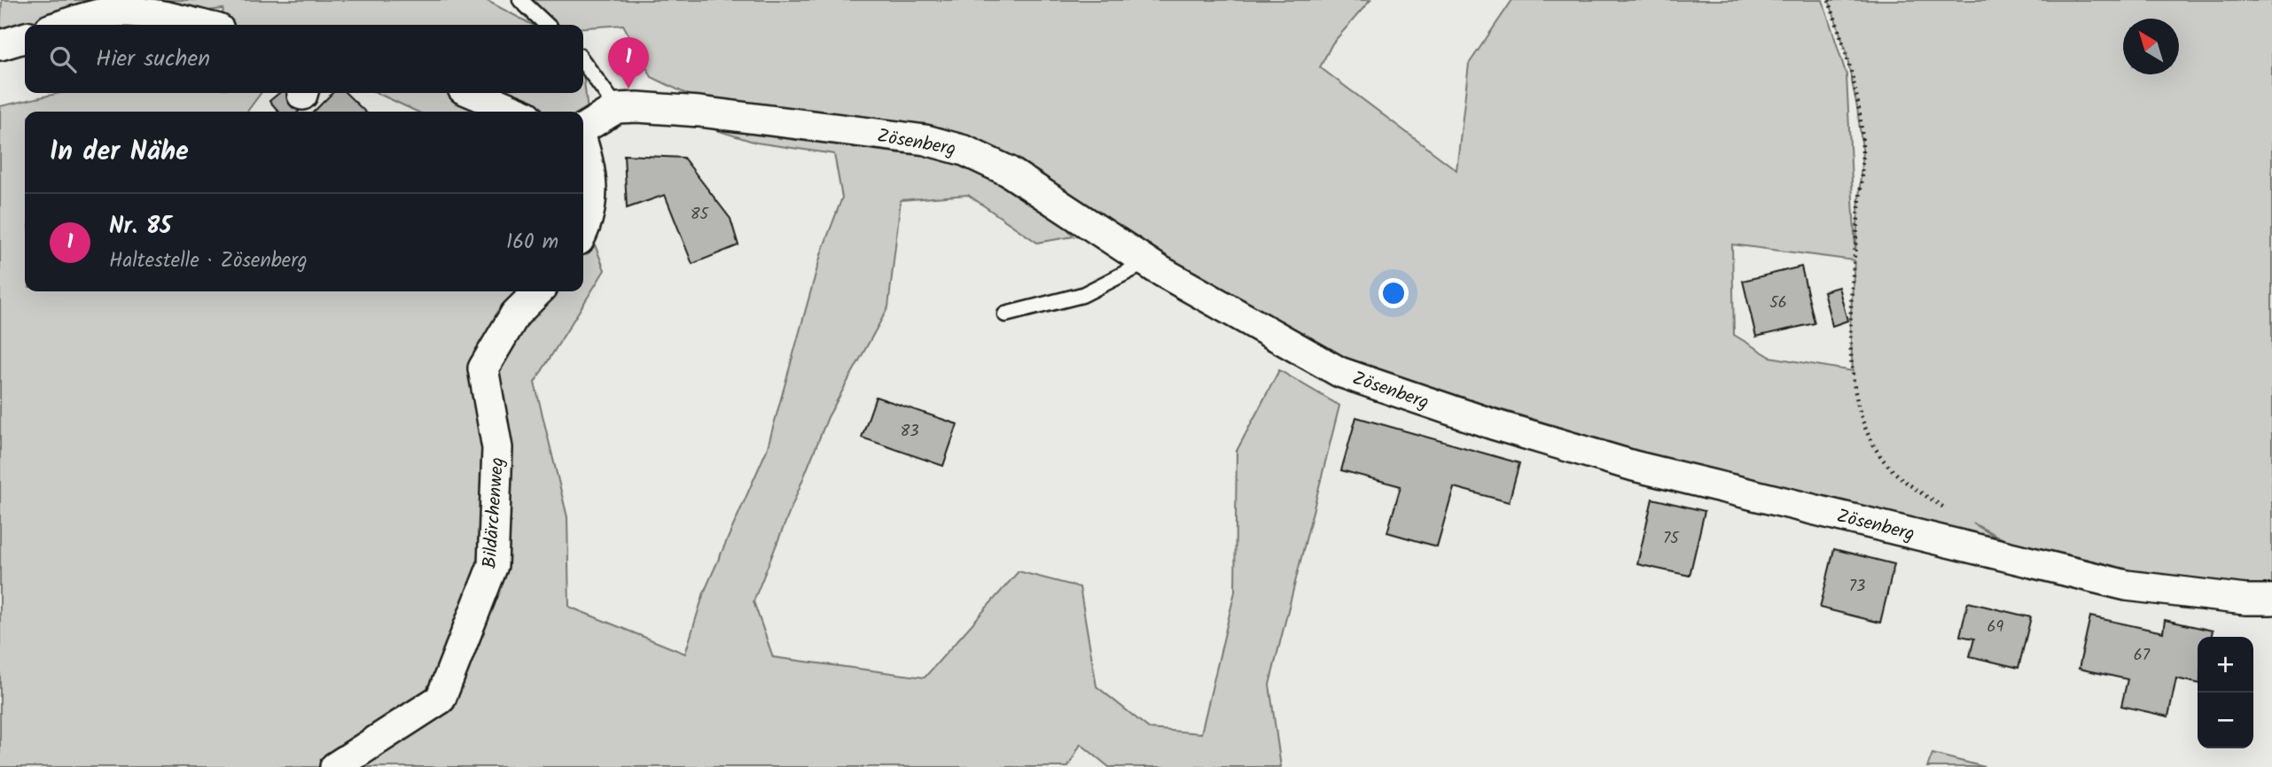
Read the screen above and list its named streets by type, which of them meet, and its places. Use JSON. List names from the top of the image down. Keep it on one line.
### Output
{"streets":{"street":["Zösenberg","Bildärchenweg"]},"house_numbers":["85","56","83","75","73","69","67"],"north":"top left","page":{"search":"Hier suchen","pins":"1","heading":"In der Nähe","list":[{"mark":"1","name":"Nr. 85","note":"Haltestelle · Zösenberg","value":"160 m"}],"map_buttons":["+","−"]}}
